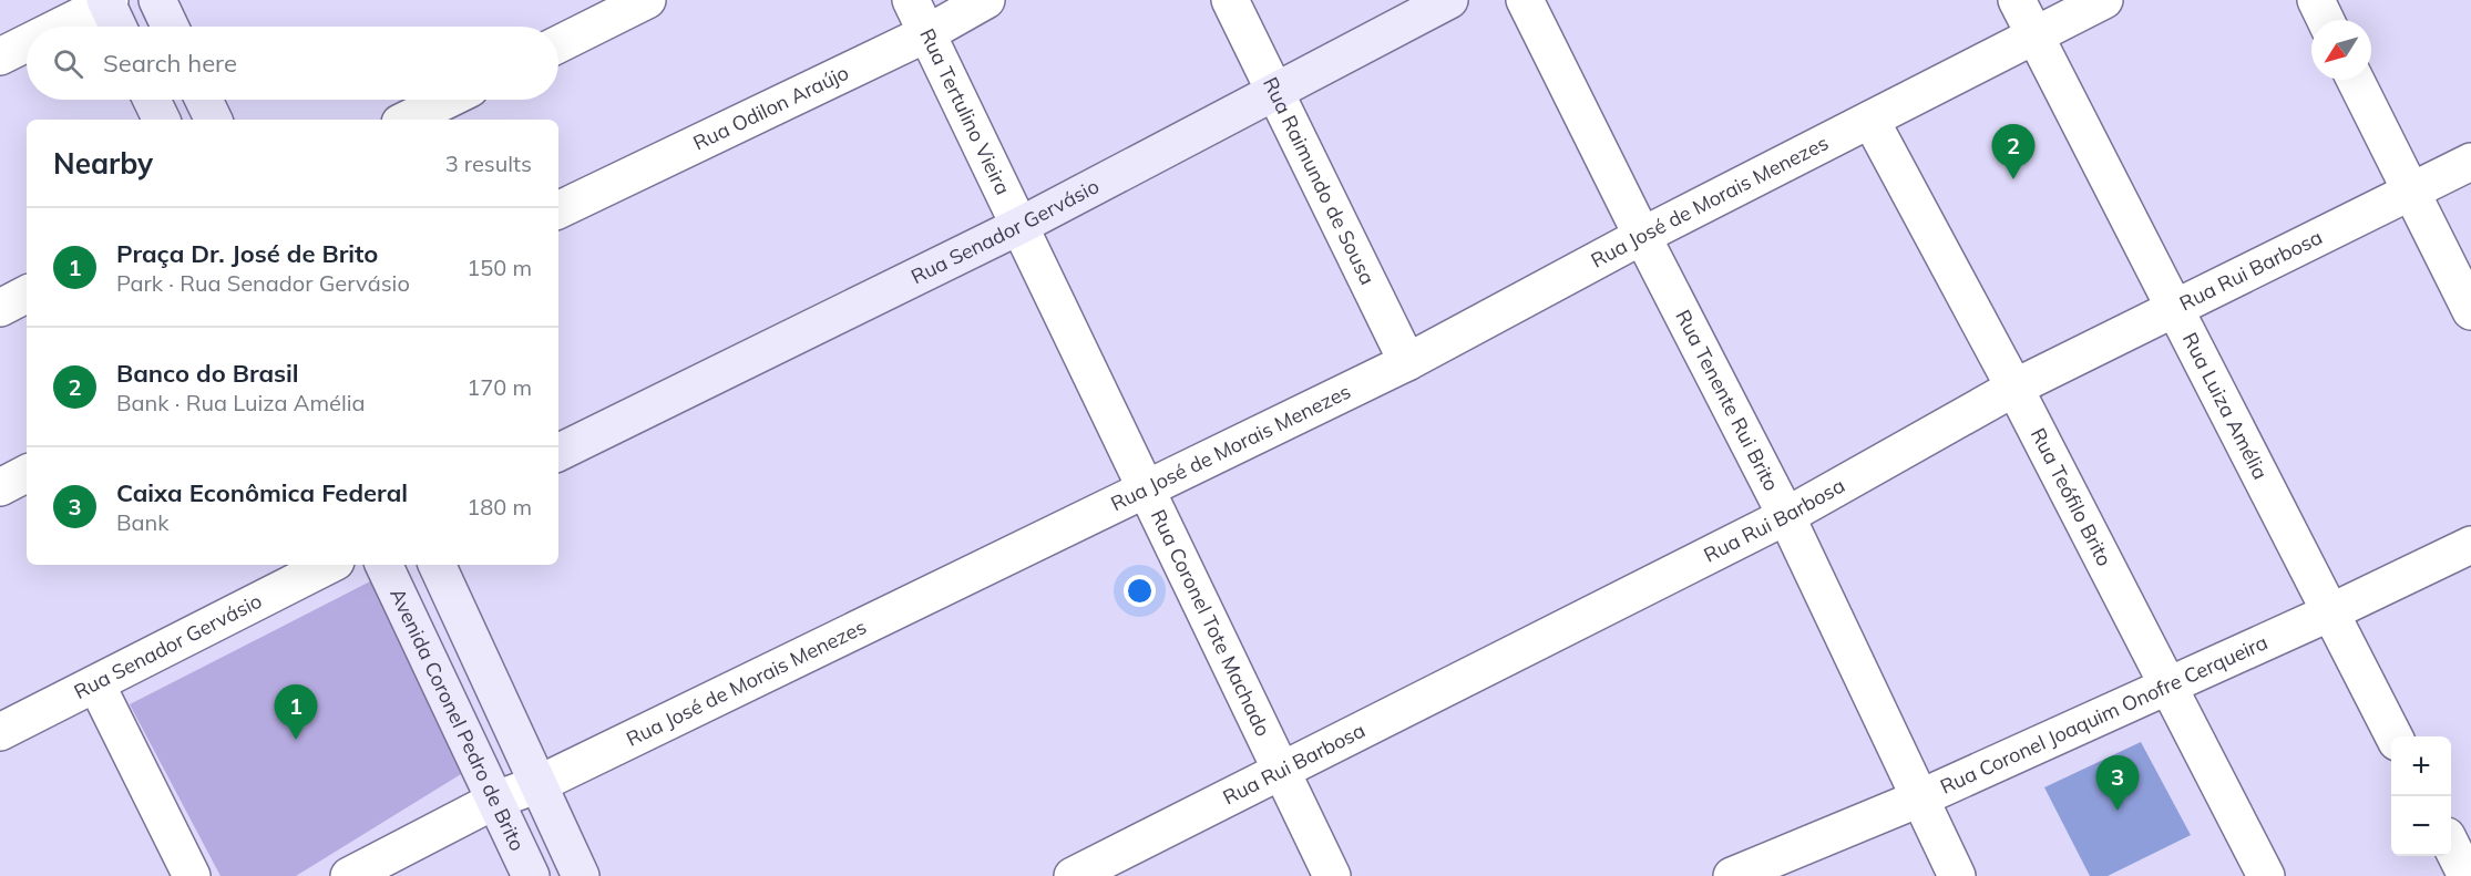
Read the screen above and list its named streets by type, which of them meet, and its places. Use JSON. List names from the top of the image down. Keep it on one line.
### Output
{"streets":{"main road":["Rua Senador Gervásio","Avenida Coronel Pedro de Brito"],"street":["Rua Odilon Araújo","Rua Tertulino Vieira","Rua Raimundo de Sousa","Rua José de Morais Menezes","Rua Rui Barbosa","Rua Tenente Rui Brito","Rua Luiza Amélia","Rua Teófilo Brito","Rua Coronel Tote Machado","Rua Coronel Joaquim Onofre Cerqueira"]},"crossings":[["Rua Odilon Araújo","Rua Tertulino Vieira"],["Rua Tertulino Vieira","Rua Senador Gervásio"],["Rua Tertulino Vieira","Rua Coronel Tote Machado"],["Rua Raimundo de Sousa","Rua José de Morais Menezes"],["Rua Raimundo de Sousa","Rua Senador Gervásio"],["Rua José de Morais Menezes","Rua Tenente Rui Brito"],["Rua José de Morais Menezes","Rua Luiza Amélia"],["Rua José de Morais Menezes","Rua Teófilo Brito"],["Rua José de Morais Menezes","Rua Coronel Tote Machado"],["Rua José de Morais Menezes","Avenida Coronel Pedro de Brito"],["Rua Senador Gervásio","Rua Coronel Tote Machado"],["Rua Rui Barbosa","Rua Tenente Rui Brito"],["Rua Rui Barbosa","Rua Luiza Amélia"],["Rua Rui Barbosa","Rua Teófilo Brito"],["Rua Rui Barbosa","Rua Coronel Tote Machado"],["Rua Tenente Rui Brito","Rua Coronel Joaquim Onofre Cerqueira"],["Rua Luiza Amélia","Rua Coronel Joaquim Onofre Cerqueira"],["Rua Teófilo Brito","Rua Coronel Joaquim Onofre Cerqueira"]],"north":"bottom left","page":{"search":"Search here","heading":["Nearby","3 results"],"pins":["2","1","3"],"list":[{"mark":"1","name":"Praça Dr. José de Brito","note":"Park · Rua Senador Gervásio","value":"150 m"},{"mark":"2","name":"Banco do Brasil","note":"Bank · Rua Luiza Amélia","value":"170 m"},{"mark":"3","name":"Caixa Econômica Federal","note":"Bank","value":"180 m"}],"map_buttons":["+","−"]}}
